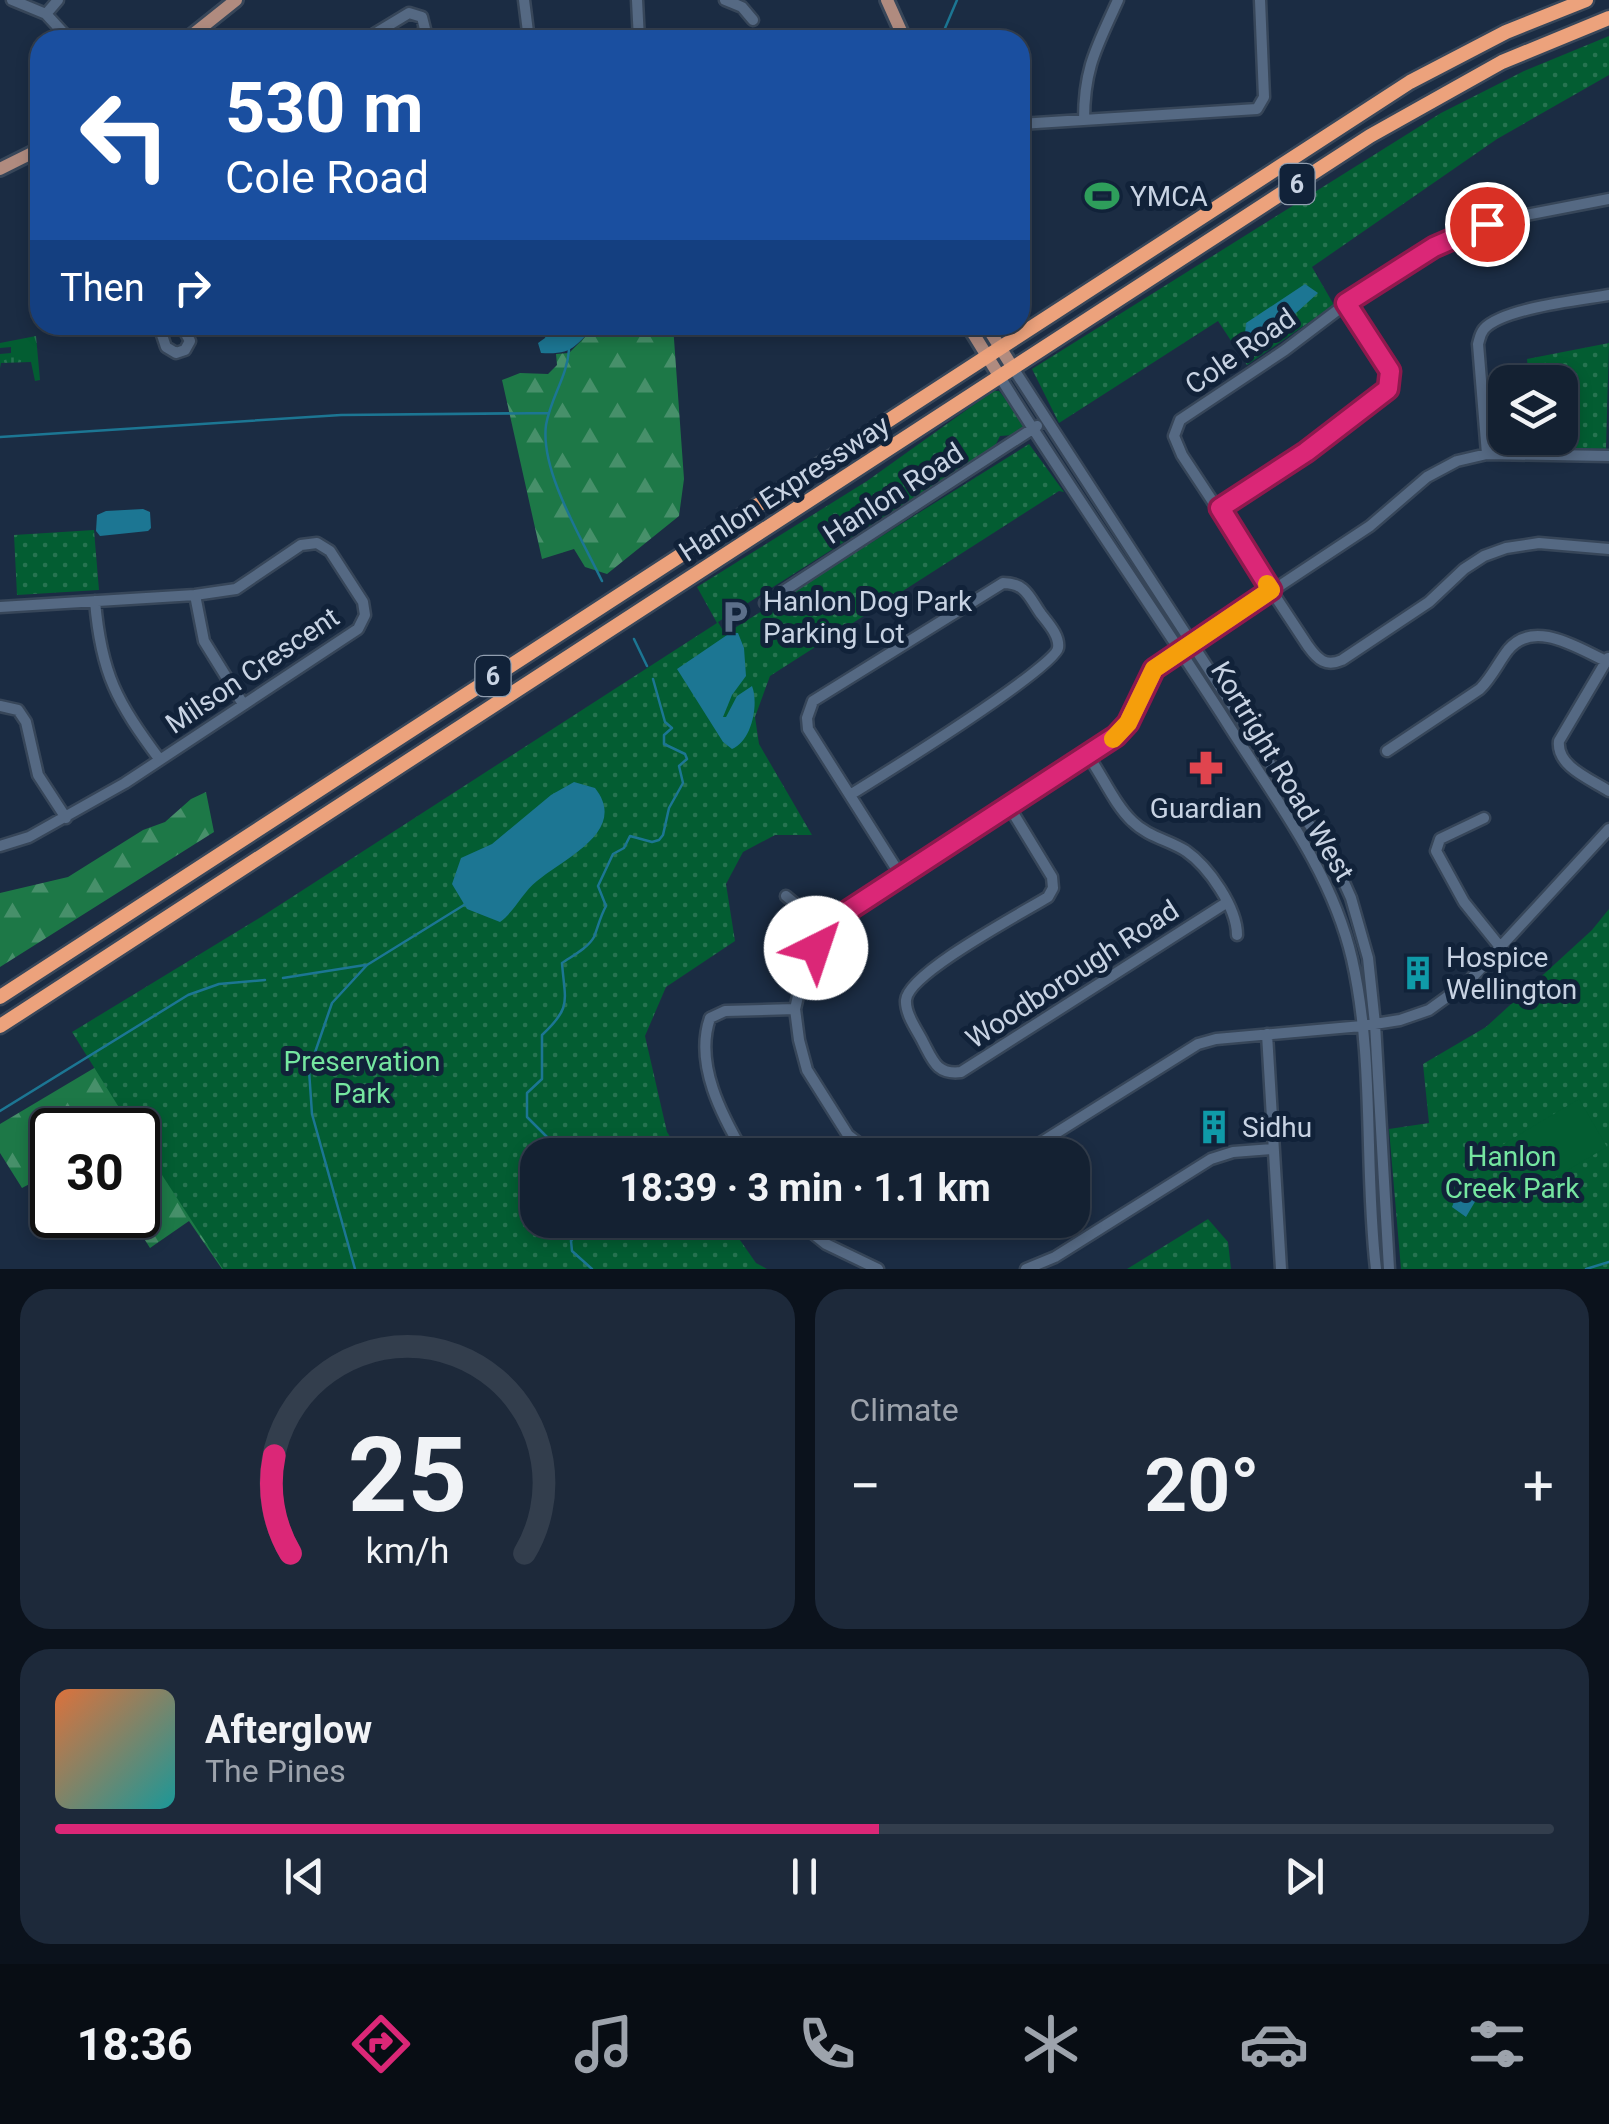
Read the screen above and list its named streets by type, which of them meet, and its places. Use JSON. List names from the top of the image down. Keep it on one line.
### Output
{"streets":{"highway":["6","Hanlon Expressway"],"main road":["Kortright Road West"],"street":["Cole Road","Hanlon Road","Milson Crescent","Woodborough Road"]},"crossings":[["Hanlon Expressway","Kortright Road West"],["Hanlon Road","Kortright Road West"]],"parks":["Preservation Park","Hanlon Creek Park"],"places":{"sports":["YMCA"],"parking":["Hanlon Dog Park Parking Lot"],"pharmacy":["Guardian"],"building":["Hospice Wellington","Sidhu"]},"page":{"turn":["530 m","Cole Road"],"then":"Then","limit":"30","trip":"18:39 · 3 min · 1.1 km","tile":"Climate","heat":["−","20°","+"],"song":["Afterglow","The Pines"],"tabs":"18:36","gauge":["25","km/h"]}}
